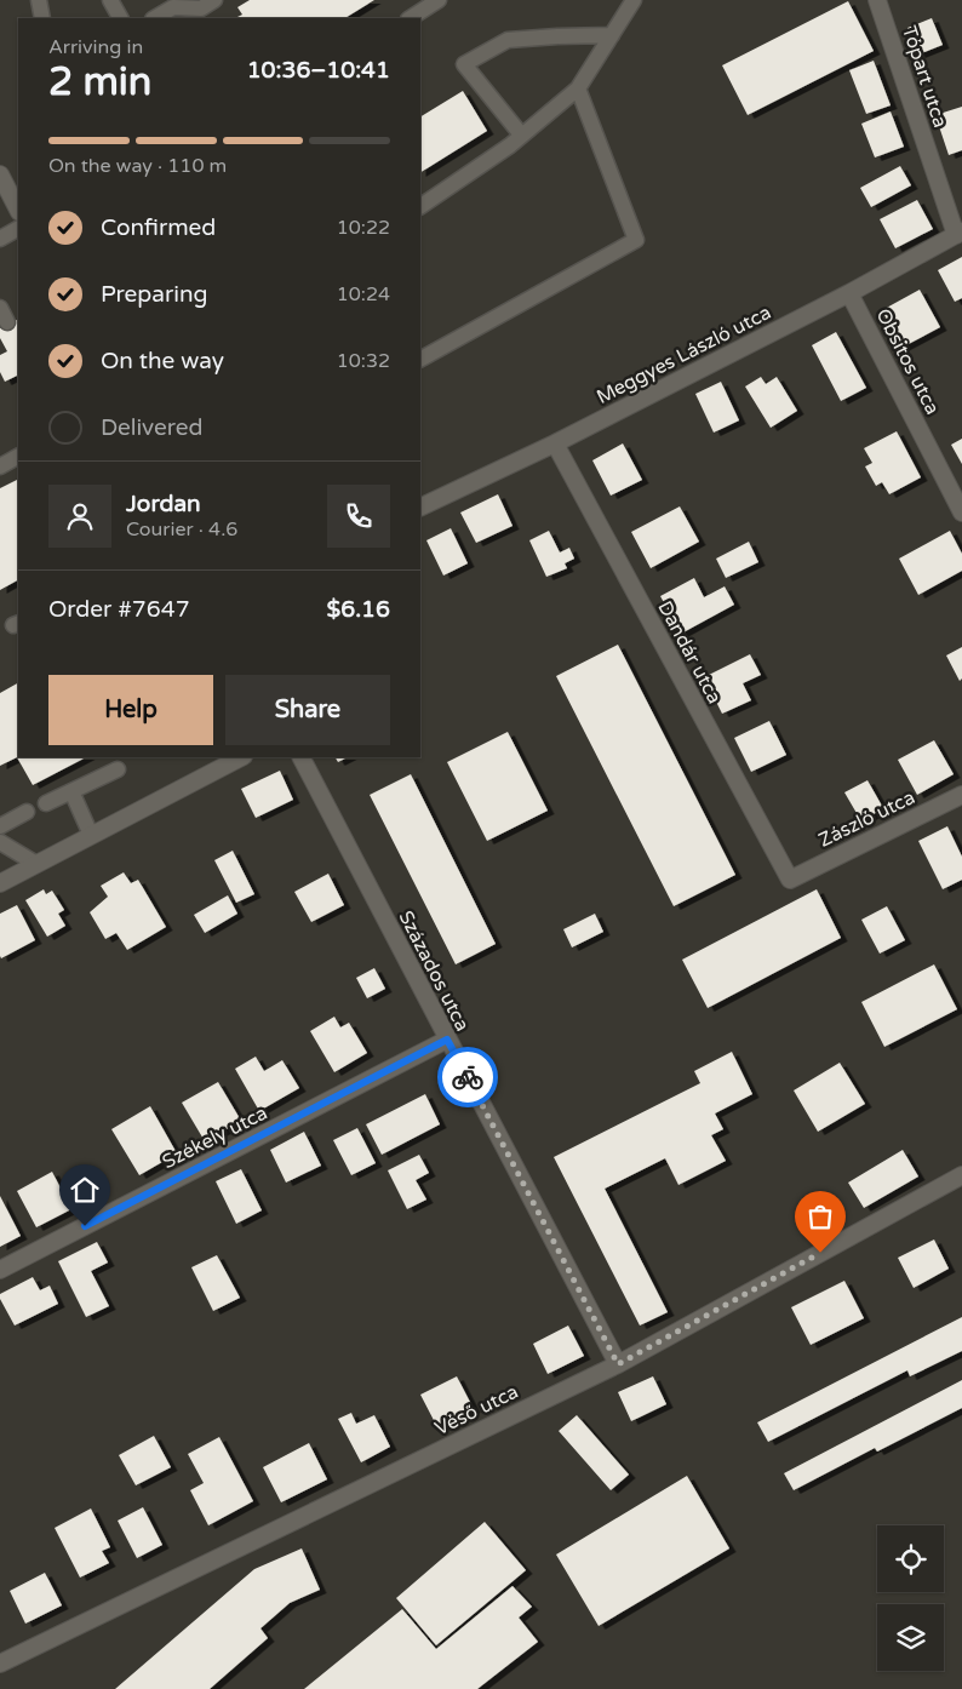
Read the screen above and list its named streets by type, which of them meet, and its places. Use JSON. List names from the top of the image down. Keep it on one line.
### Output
{"streets":{"street":["Tópart utca","Meggyes László utca","Obsitos utca","Dandár utca","Zászló utca","Százados utca","Székely utca","Véső utca"]},"crossings":[["Tópart utca","Meggyes László utca"],["Meggyes László utca","Obsitos utca"],["Meggyes László utca","Dandár utca"],["Dandár utca","Zászló utca"],["Százados utca","Székely utca"],["Százados utca","Véső utca"]],"page":{"heading":["2 min","Arriving in","10:36–10:41"],"panel":["Jordan","Courier · 4.6","Order #7647","$6.16"],"bar":"On the way · 110 m","list":[["Confirmed","10:22"],["Preparing","10:24"],["On the way","10:32"],"Delivered"],"buttons":["Help","Share"]}}
